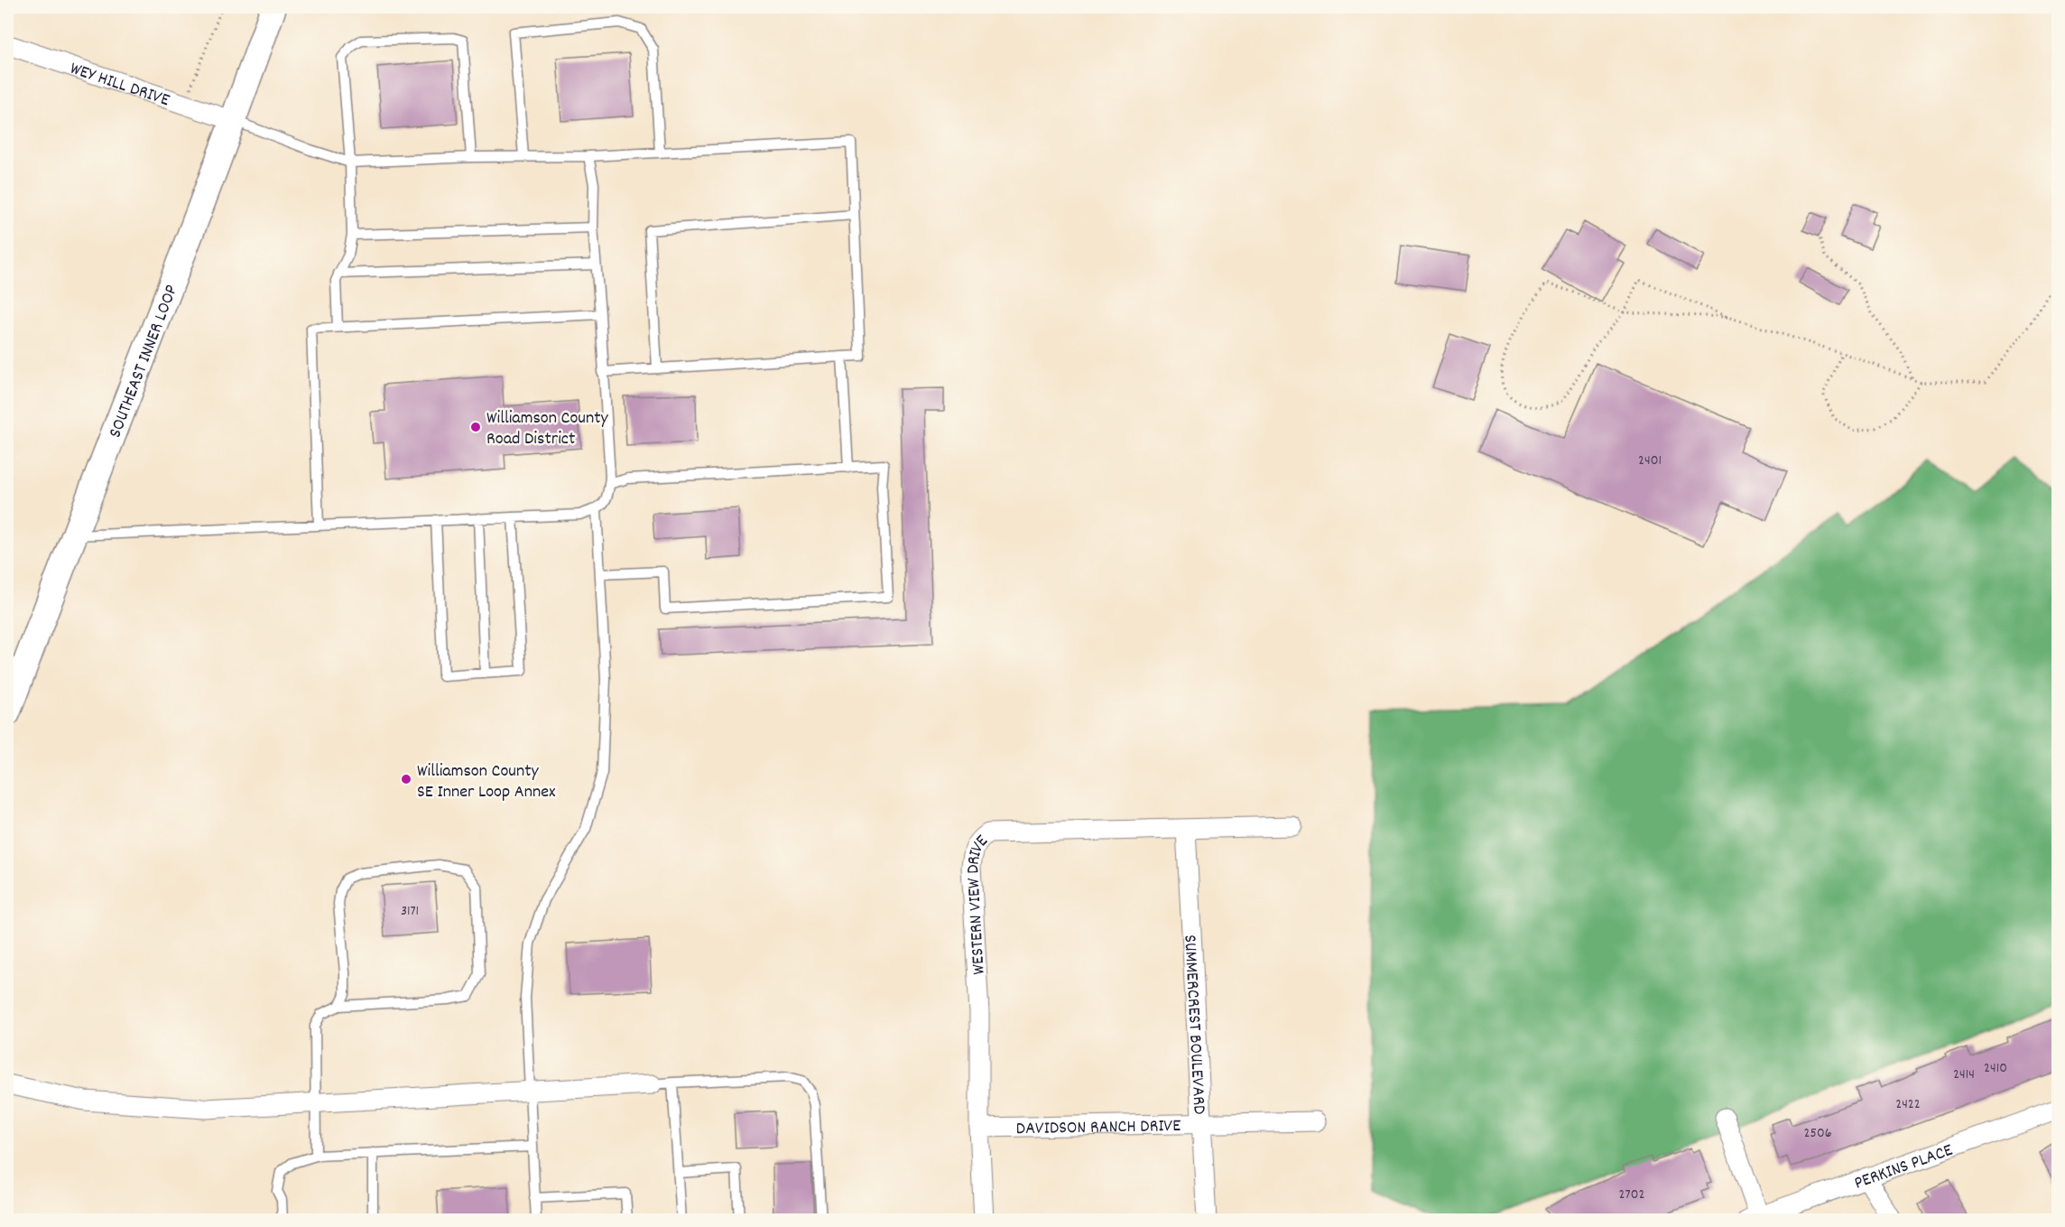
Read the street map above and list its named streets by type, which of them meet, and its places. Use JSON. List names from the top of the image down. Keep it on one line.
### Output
{"streets":{"main road":["SOUTHEAST INNER LOOP"],"street":["WEY HILL DRIVE","WESTERN VIEW DRIVE","SUMMERCREST BOULEVARD","DAVIDSON RANCH DRIVE","PERKINS PLACE"]},"crossings":[["WEY HILL DRIVE","SOUTHEAST INNER LOOP"],["WESTERN VIEW DRIVE","SUMMERCREST BOULEVARD"],["WESTERN VIEW DRIVE","DAVIDSON RANCH DRIVE"],["SUMMERCREST BOULEVARD","DAVIDSON RANCH DRIVE"]],"places":["Williamson County Road District","Williamson County SE Inner Loop Annex"],"house_numbers":["2401","3171","2410","2414","2422","2506","2702"]}
